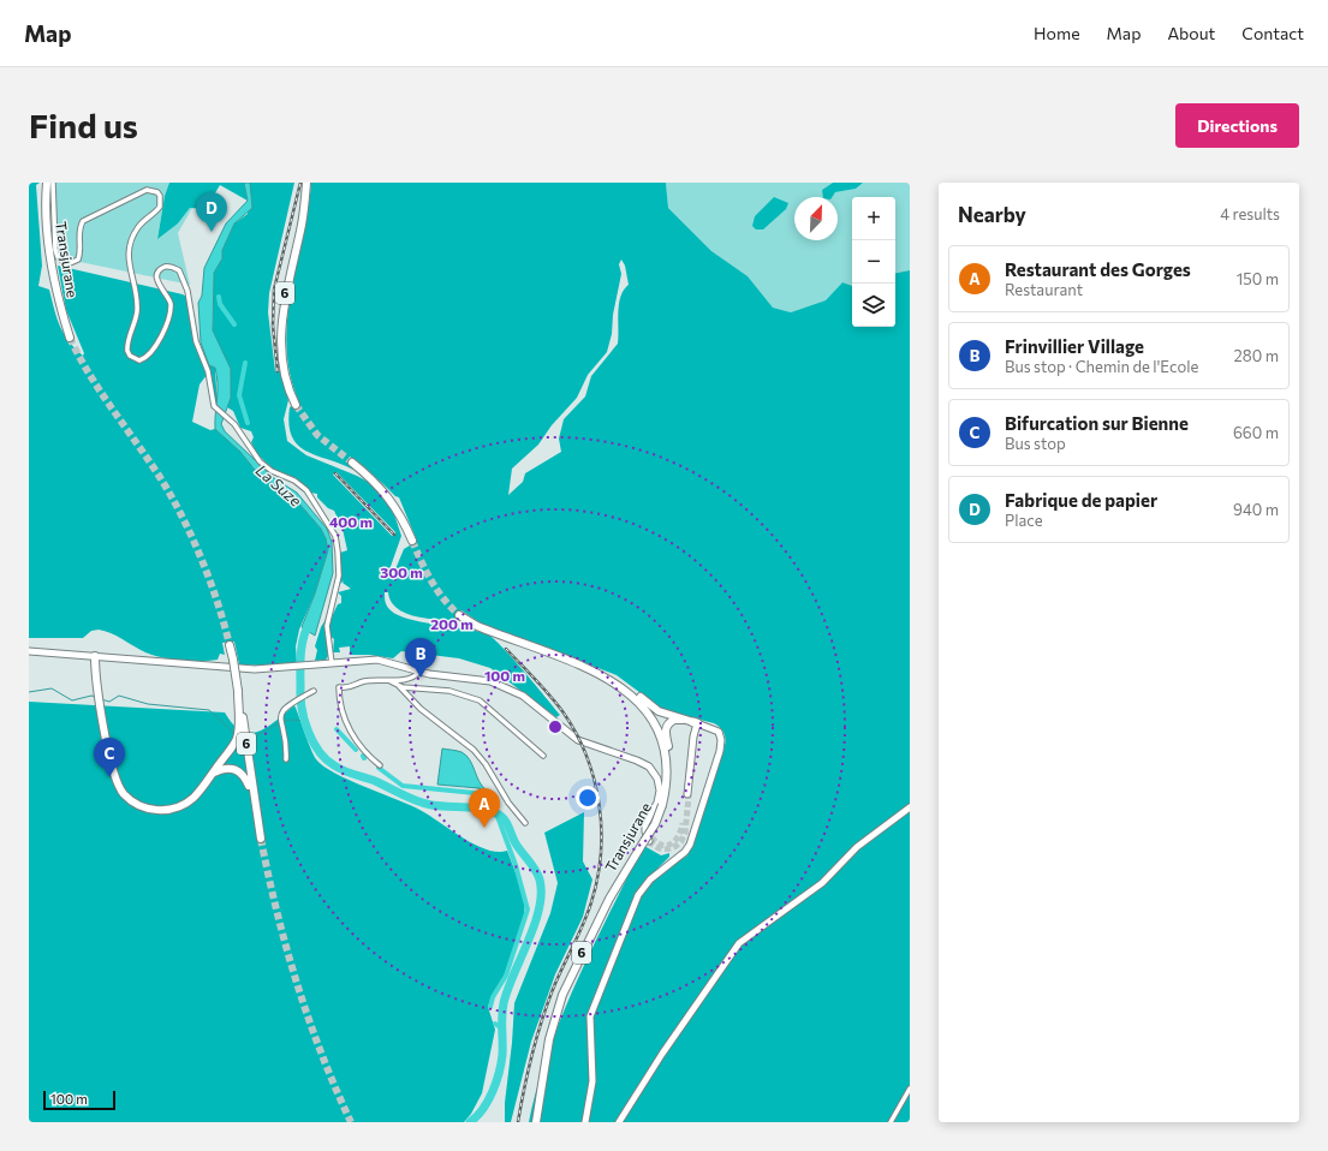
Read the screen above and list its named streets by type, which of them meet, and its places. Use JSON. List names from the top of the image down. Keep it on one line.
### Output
{"streets":{"main road":["Transjurane","6"]},"water":["La Suze"],"scale_bar":"100 m","north":"top right","page":{"header":"Map","nav":["Home","Map","About","Contact"],"buttons":"Directions","title":"Find us","heading":["Nearby","4 results"],"pins":["D","B","C","A"],"map_buttons":["+","−"],"list":[{"mark":"A","name":"Restaurant des Gorges","note":"Restaurant","value":"150 m"},{"mark":"B","name":"Frinvillier Village","note":"Bus stop · Chemin de l'Ecole","value":"280 m"},{"mark":"C","name":"Bifurcation sur Bienne","note":"Bus stop","value":"660 m"},{"mark":"D","name":"Fabrique de papier","note":"Place","value":"940 m"}],"scale":"100 m"},"rings":["400 m","300 m","200 m","100 m"]}
